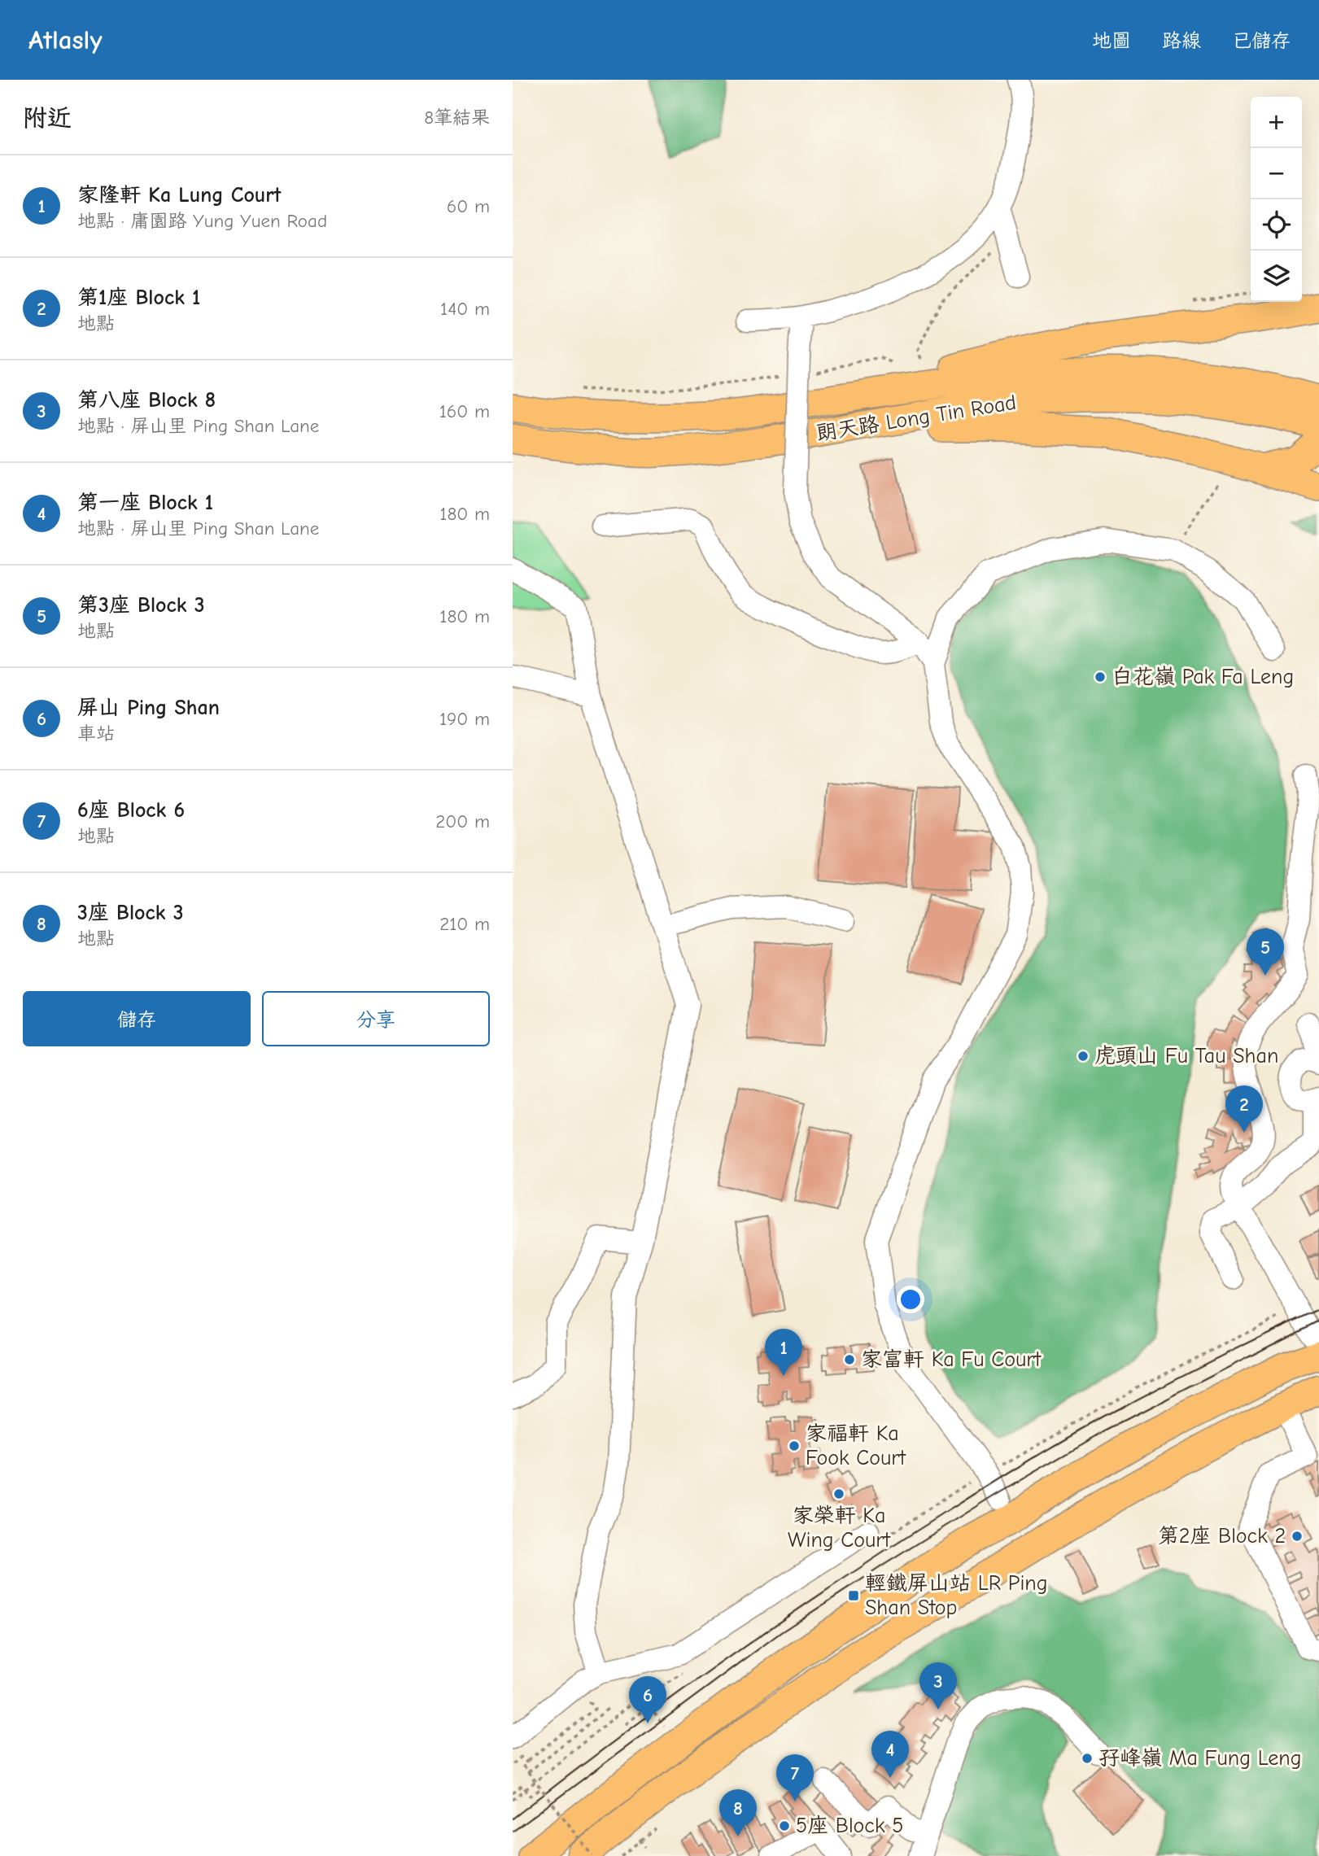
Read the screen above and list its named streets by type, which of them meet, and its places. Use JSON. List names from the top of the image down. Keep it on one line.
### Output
{"streets":{"main road":["朗天路 Long Tin Road"]},"places":{"other":["白花嶺 Pak Fa Leng","虎頭山 Fu Tau Shan","家富軒 Ka Fu Court","家福軒 Ka Fook Court","家榮軒 Ka Wing Court","第2座 Block 2","孖峰嶺 Ma Fung Leng","5座 Block 5"],"transit":["輕鐵屏山站 LR Ping Shan Stop"]},"page":{"header":"Atlasly","nav":["地圖","路線","已儲存"],"heading":["附近","8筆結果"],"map_buttons":["+","−"],"list":[{"mark":"1","name":"家隆軒 Ka Lung Court","note":"地點 · 庸園路 Yung Yuen Road","value":"60 m"},{"mark":"2","name":"第1座 Block 1","note":"地點","value":"140 m"},{"mark":"3","name":"第八座 Block 8","note":"地點 · 屏山里 Ping Shan Lane","value":"160 m"},{"mark":"4","name":"第一座 Block 1","note":"地點 · 屏山里 Ping Shan Lane","value":"180 m"},{"mark":"5","name":"第3座 Block 3","note":"地點","value":"180 m"},{"mark":"6","name":"屏山 Ping Shan","note":"車站","value":"190 m"},{"mark":"7","name":"6座 Block 6","note":"地點","value":"200 m"},{"mark":"8","name":"3座 Block 3","note":"地點","value":"210 m"}],"pins":["5","2","1","3","6","4","7","8"],"buttons":["儲存","分享"]}}
